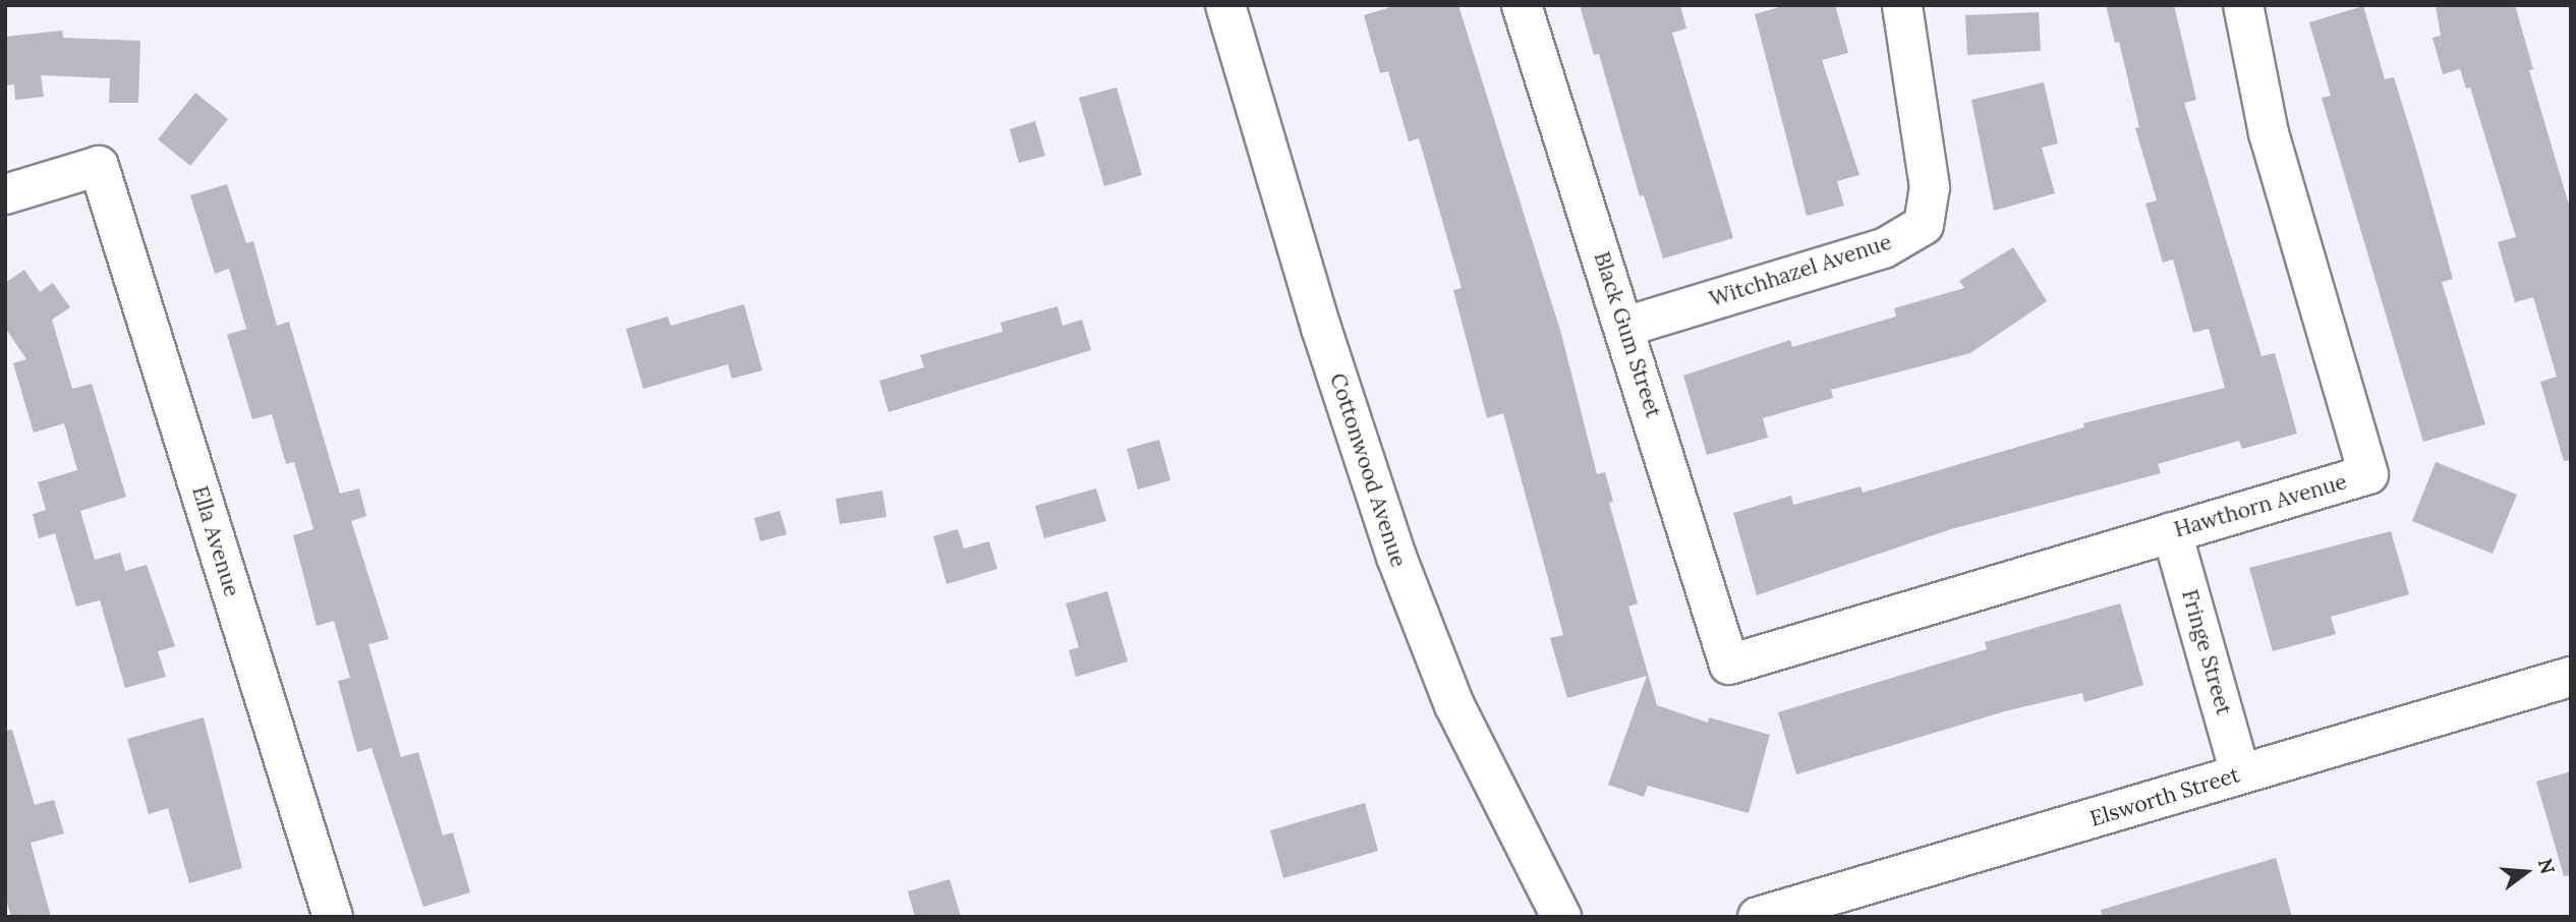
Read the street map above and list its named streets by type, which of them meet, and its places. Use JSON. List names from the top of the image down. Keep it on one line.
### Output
{"streets":{"street":["Witchhazel Avenue","Black Gum Street","Cottonwood Avenue","Hawthorn Avenue","Ella Avenue","Fringe Street","Elsworth Street"]},"crossings":[["Witchhazel Avenue","Black Gum Street"],["Black Gum Street","Hawthorn Avenue"],["Hawthorn Avenue","Fringe Street"],["Fringe Street","Elsworth Street"]],"north":"right"}
